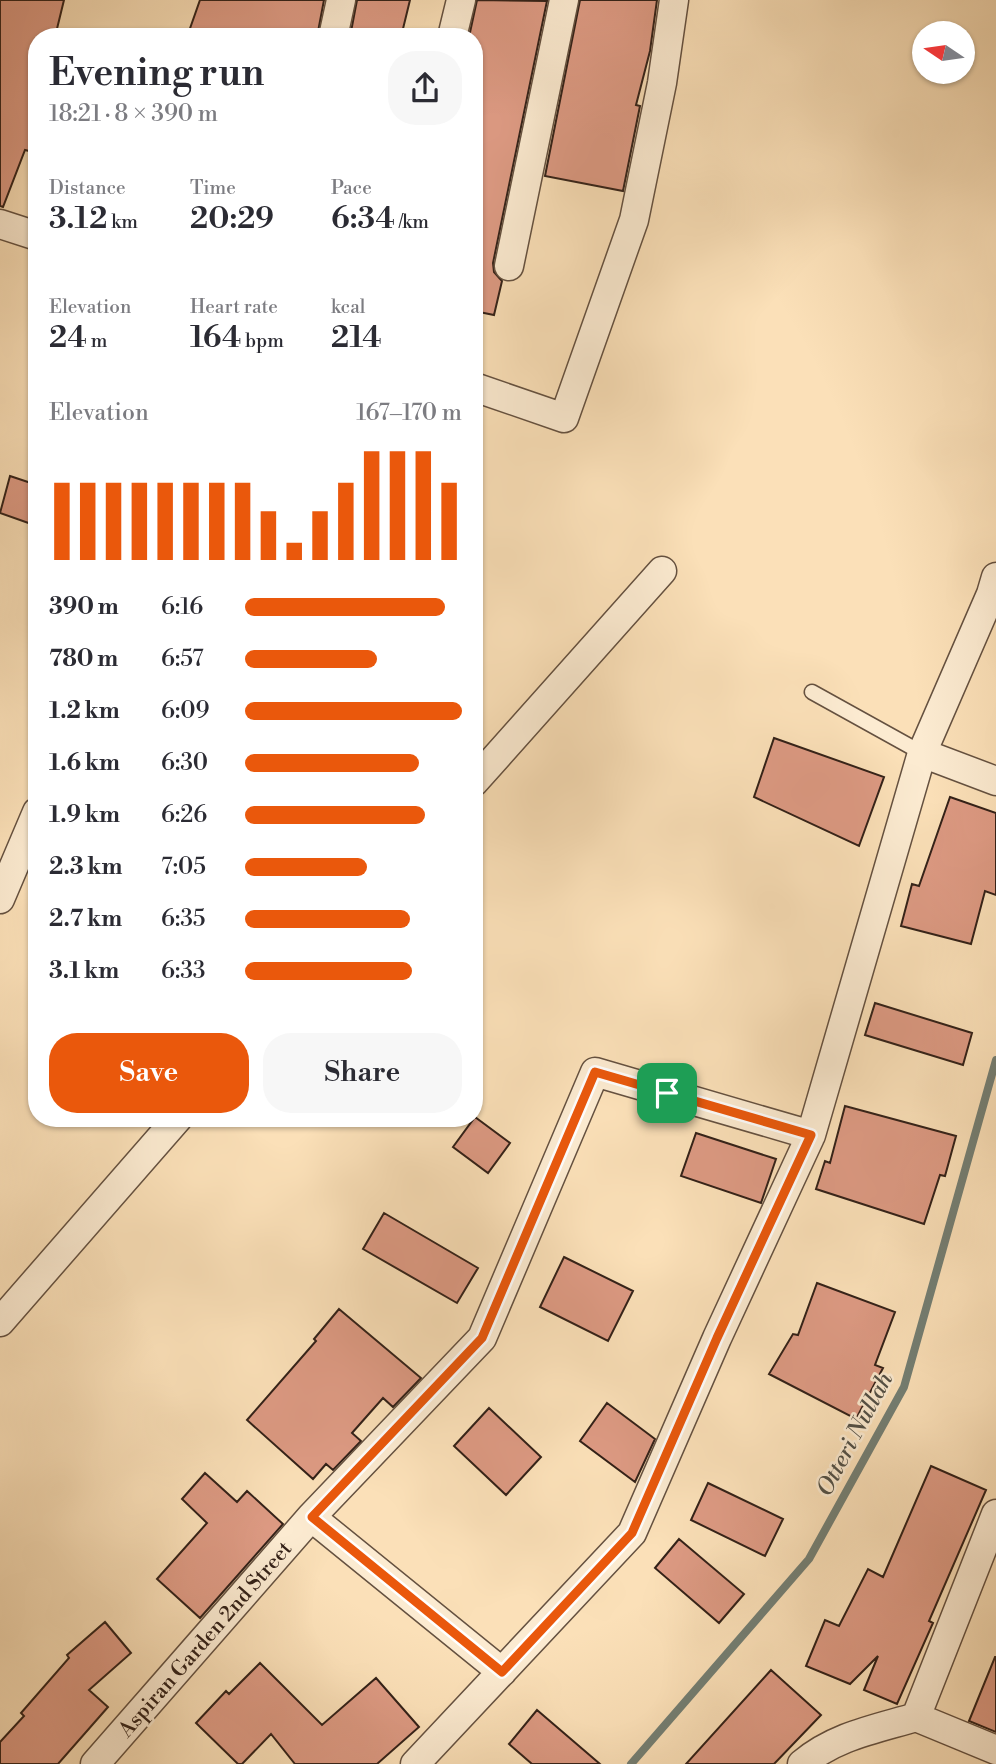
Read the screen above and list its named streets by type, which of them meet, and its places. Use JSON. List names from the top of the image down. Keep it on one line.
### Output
{"streets":{"street":["Aspiran Garden 2nd Street"]},"water":["Otteri Nullah"],"north":"left","page":{"heading":["Evening run","18:21 · 8 × 390 m"],"stats":[["Distance","3.12 km"],["Time","20:29"],["Pace","6:34 /km"],["Elevation","24 m"],["Heart rate","164 bpm"],["kcal","214"]],"chart":["Elevation","167–170 m"],"list":[{"name":"390 m","note":"6:16"},{"name":"780 m","note":"6:57"},{"name":"1.2 km","note":"6:09"},{"name":"1.6 km","note":"6:30"},{"name":"1.9 km","note":"6:26"},{"name":"2.3 km","note":"7:05"},{"name":"2.7 km","note":"6:35"},{"name":"3.1 km","note":"6:33"}],"buttons":["Save","Share"]}}
